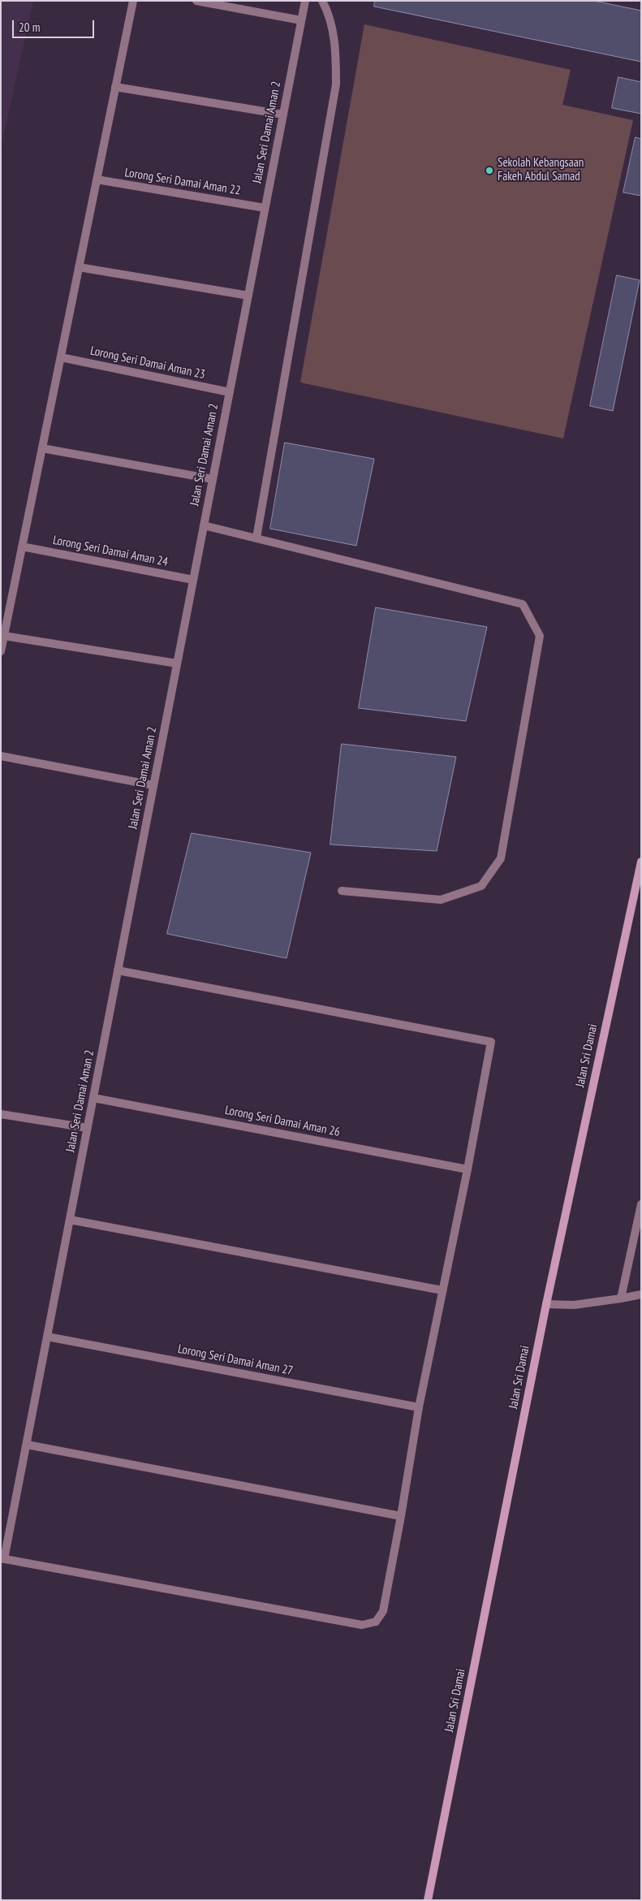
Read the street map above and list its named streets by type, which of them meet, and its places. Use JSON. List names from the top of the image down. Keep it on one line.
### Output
{"streets":{"street":["Jalan Seri Damai Aman 2","Lorong Seri Damai Aman 22","Lorong Seri Damai Aman 23","Lorong Seri Damai Aman 24","Jalan Sri Damai","Lorong Seri Damai Aman 26","Lorong Seri Damai Aman 27"]},"crossings":[["Jalan Seri Damai Aman 2","Lorong Seri Damai Aman 22"],["Jalan Seri Damai Aman 2","Lorong Seri Damai Aman 23"],["Jalan Seri Damai Aman 2","Lorong Seri Damai Aman 24"],["Jalan Seri Damai Aman 2","Lorong Seri Damai Aman 26"],["Jalan Seri Damai Aman 2","Lorong Seri Damai Aman 27"]],"places":["Sekolah Kebangsaan Fakeh Abdul Samad"],"scale_bar":"20 m"}
